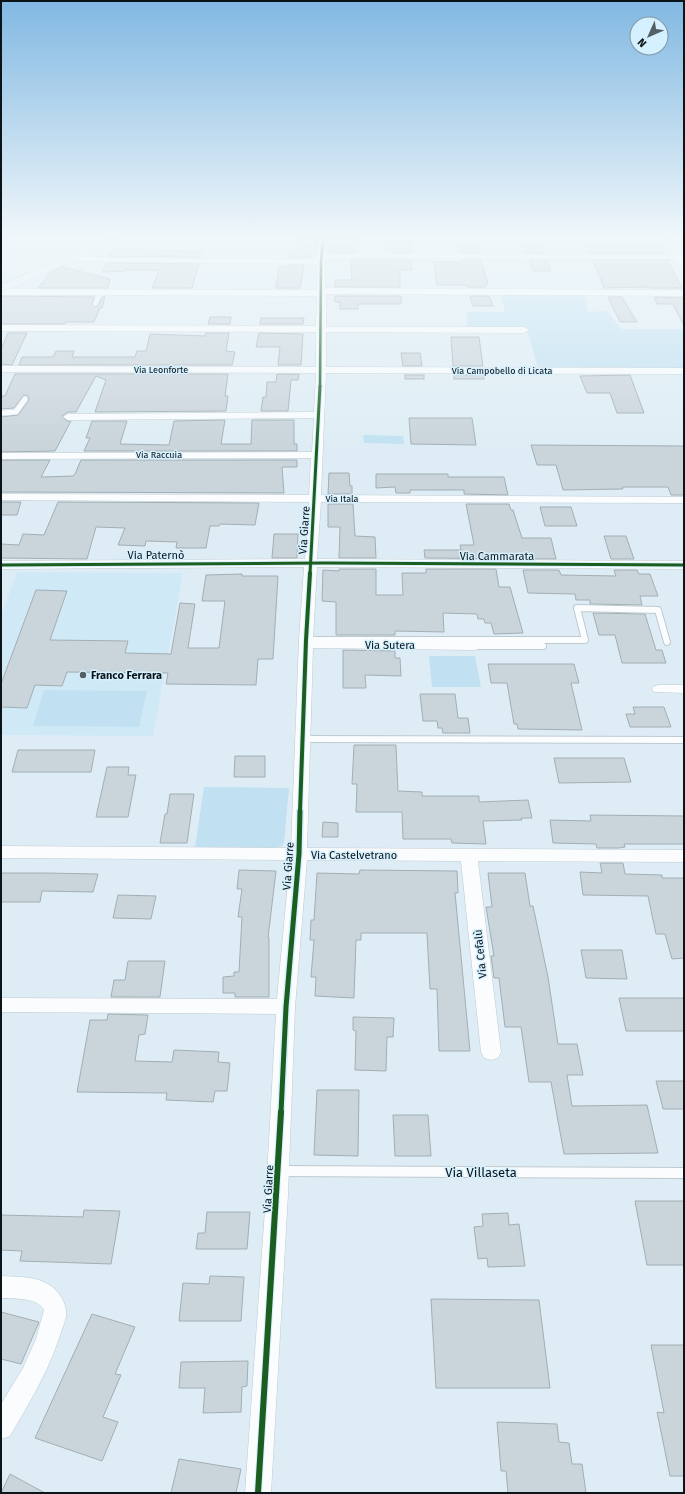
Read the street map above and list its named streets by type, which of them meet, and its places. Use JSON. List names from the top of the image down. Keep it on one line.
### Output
{"streets":{"street":["Via Leonforte","Via Campobello di Licata","Via Raccuia","Via Itala","Via Giarre","Via Paternò","Via Cammarata","Via Sutera","Via Castelvetrano","Via Cefalù"],"lane":["Via Villaseta"]},"crossings":[["Via Leonforte","Via Campobello di Licata"],["Via Leonforte","Via Giarre"],["Via Campobello di Licata","Via Giarre"],["Via Raccuia","Via Giarre"],["Via Itala","Via Giarre"],["Via Giarre","Via Paternò"],["Via Giarre","Via Cammarata"],["Via Giarre","Via Sutera"],["Via Giarre","Via Castelvetrano"],["Via Giarre","Via Villaseta"],["Via Paternò","Via Cammarata"],["Via Castelvetrano","Via Cefalù"]],"places":["Franco Ferrara"],"north":"bottom left"}
